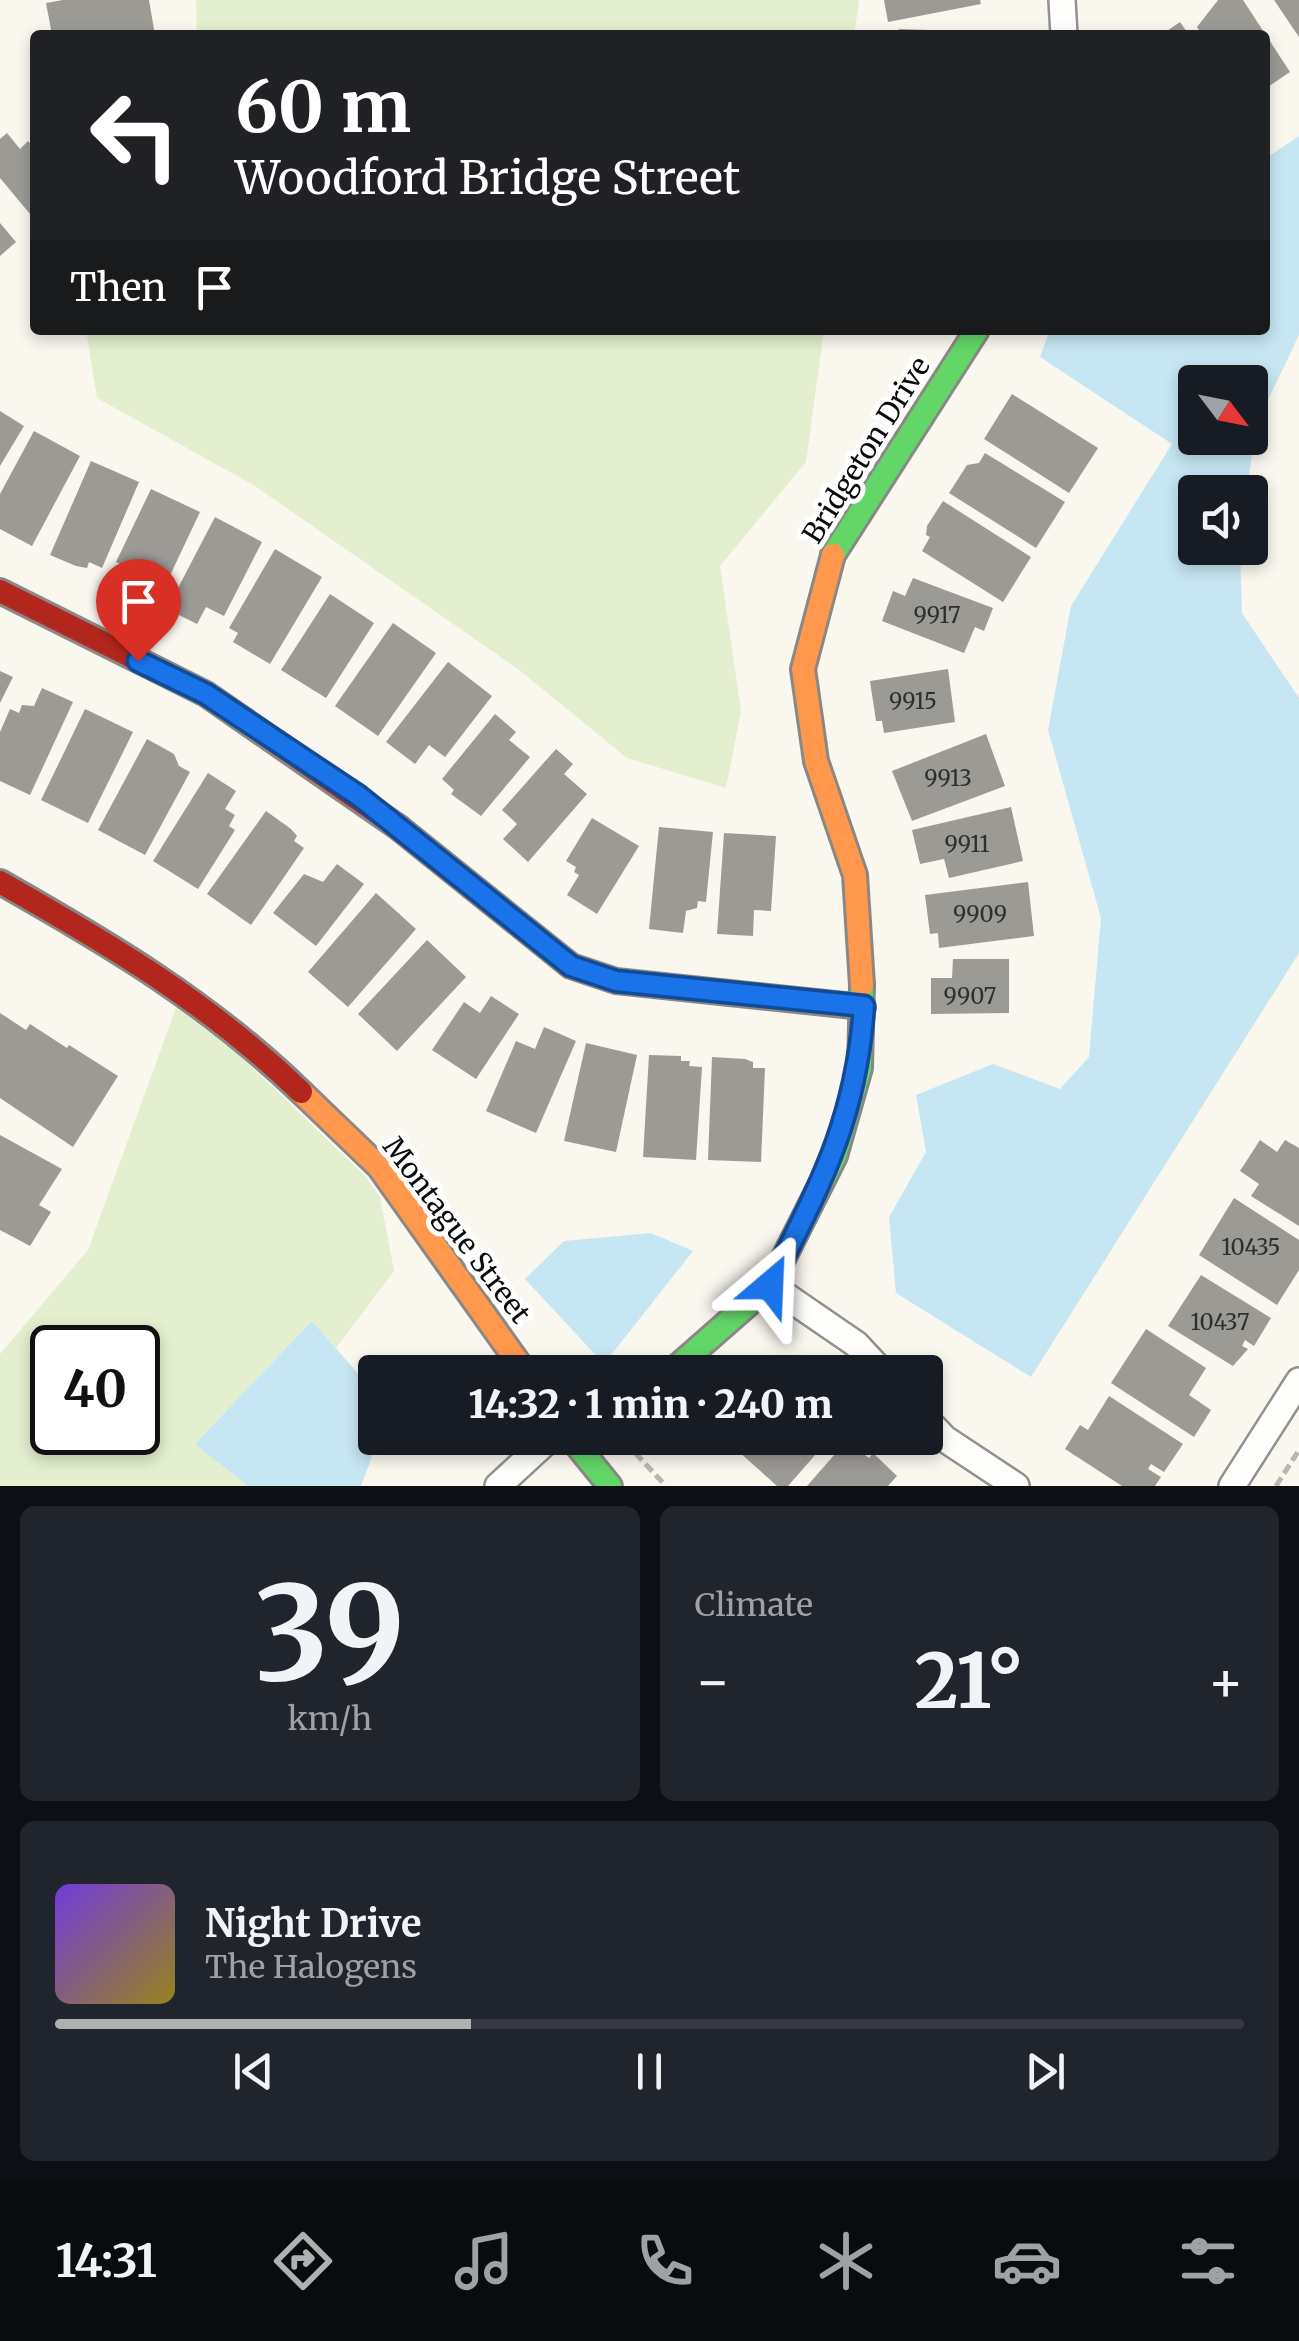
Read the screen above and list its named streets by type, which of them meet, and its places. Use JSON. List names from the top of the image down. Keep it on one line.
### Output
{"streets":{"street":["Bridgeton Drive","Montague Street"]},"house_numbers":["9917","9915","9913","9911","9909","9907","10435","10437"],"north":"bottom right","page":{"turn":["60 m","Woodford Bridge Street"],"then":"Then","limit":"40","trip":"14:32 · 1 min · 240 m","tile":[["39","km/h"],"Climate"],"heat":["−","21°","+"],"song":["Night Drive","The Halogens"],"tabs":"14:31"}}
